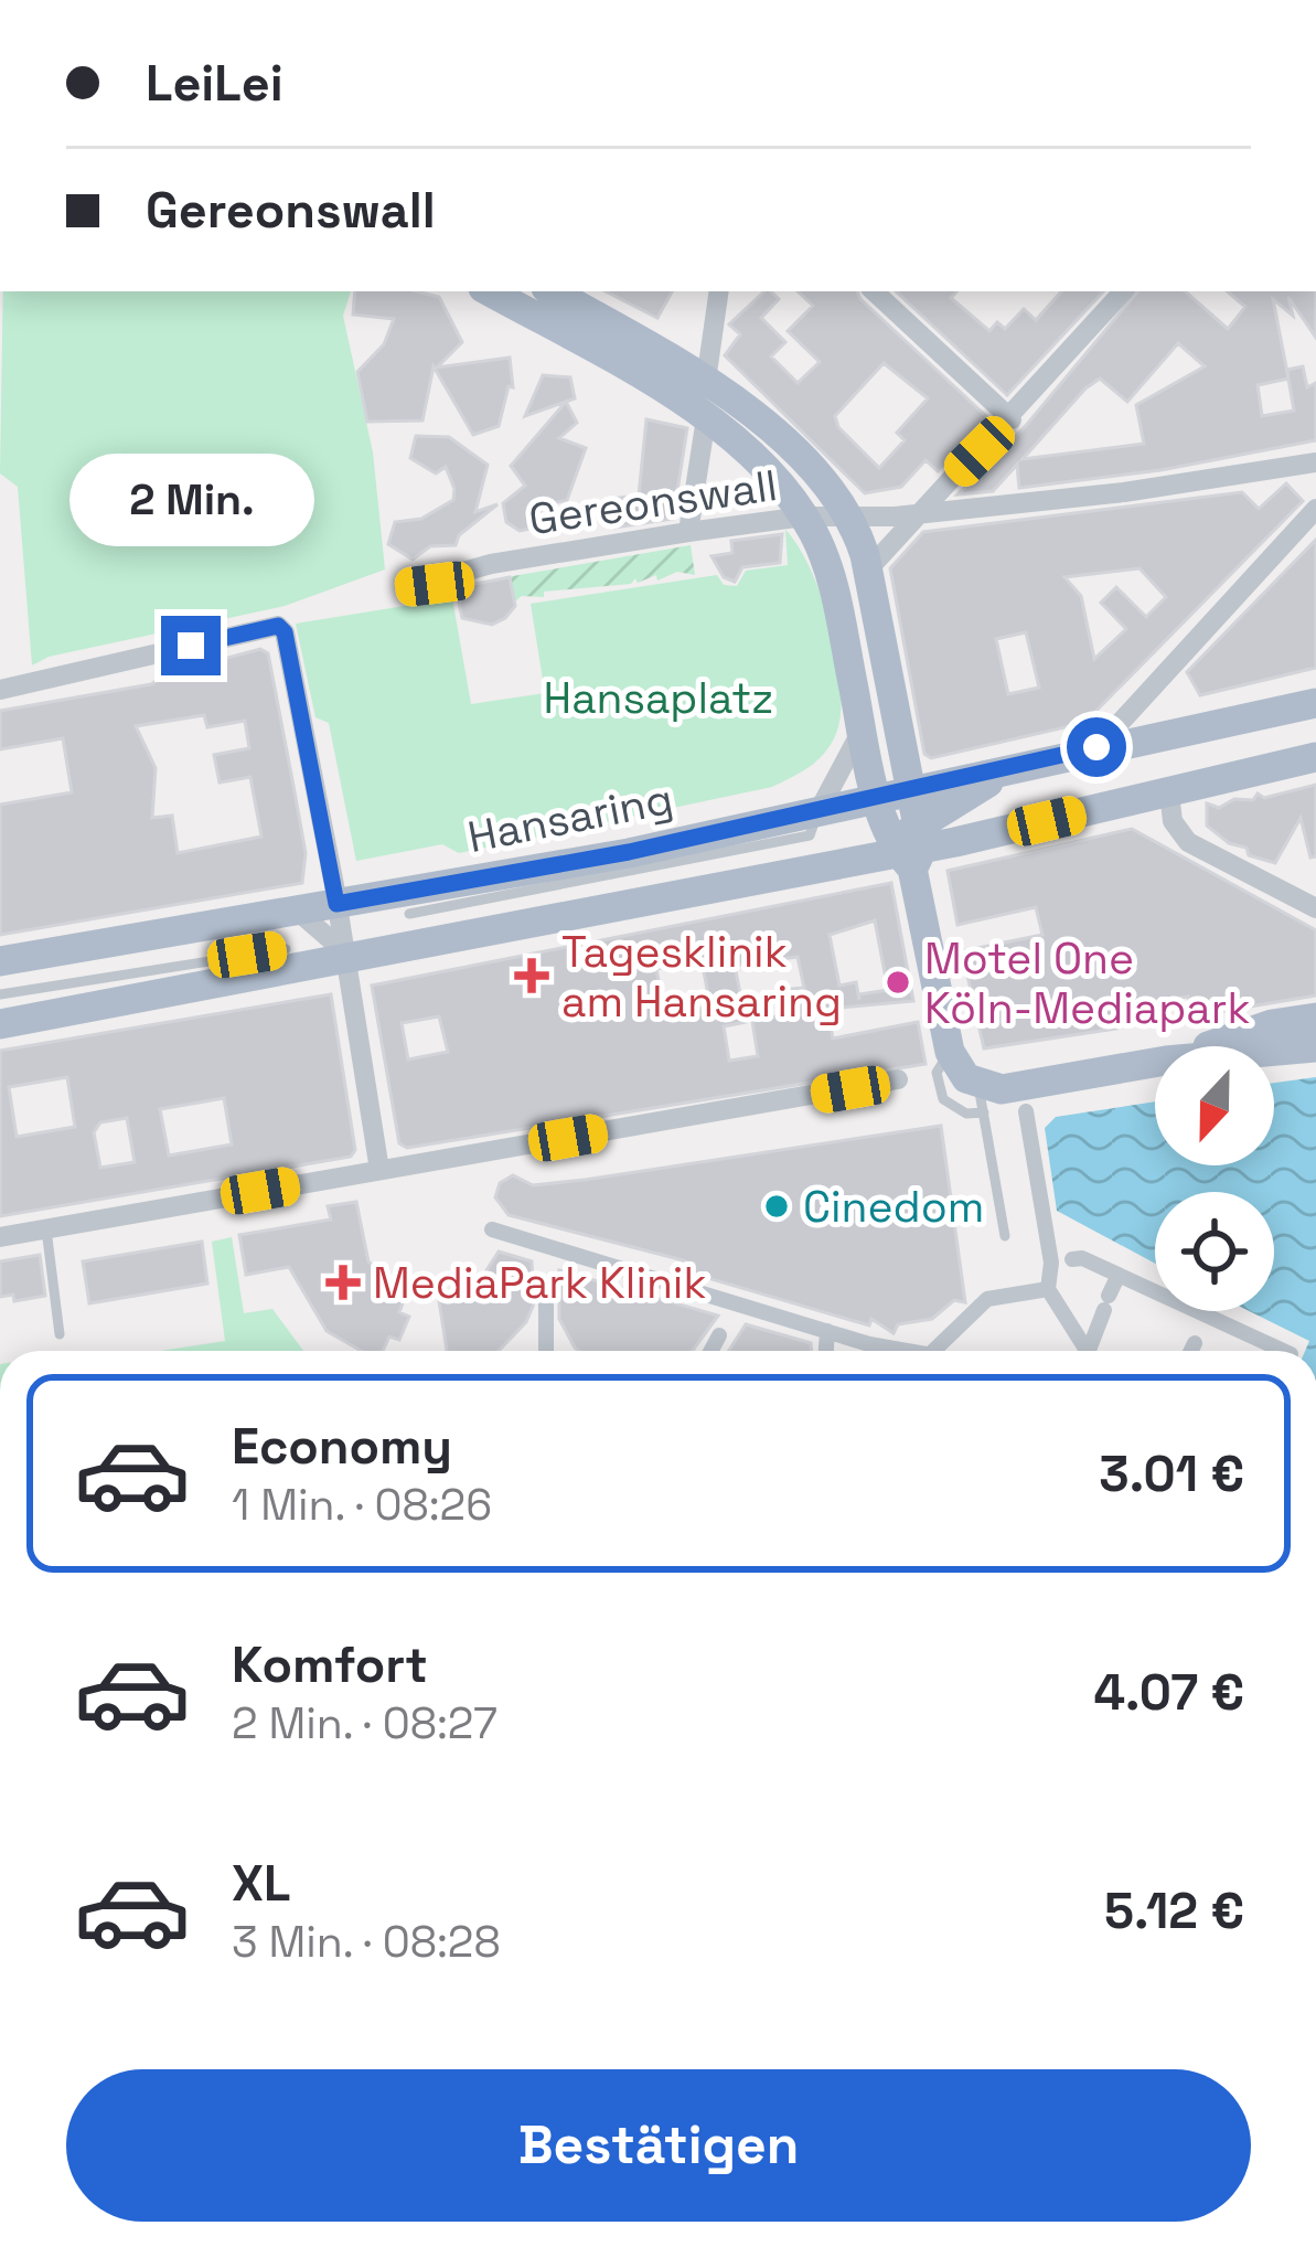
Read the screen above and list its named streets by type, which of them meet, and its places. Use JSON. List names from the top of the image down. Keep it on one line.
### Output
{"streets":{"main road":["Hansaring"],"street":["Gereonswall"]},"parks":["Hansaplatz"],"places":{"health":["Tagesklinik am Hansaring","MediaPark Klinik"],"other":["Motel One Köln-Mediapark","Cinedom"]},"north":"bottom","page":{"banner":["LeiLei","Gereonswall"],"bubble":"2 Min.","list":[{"name":"Economy","note":"1 Min. · 08:26","value":"3.01 €"},{"name":"Komfort","note":"2 Min. · 08:27","value":"4.07 €"},{"name":"XL","note":"3 Min. · 08:28","value":"5.12 €"}],"buttons":"Bestätigen"}}
